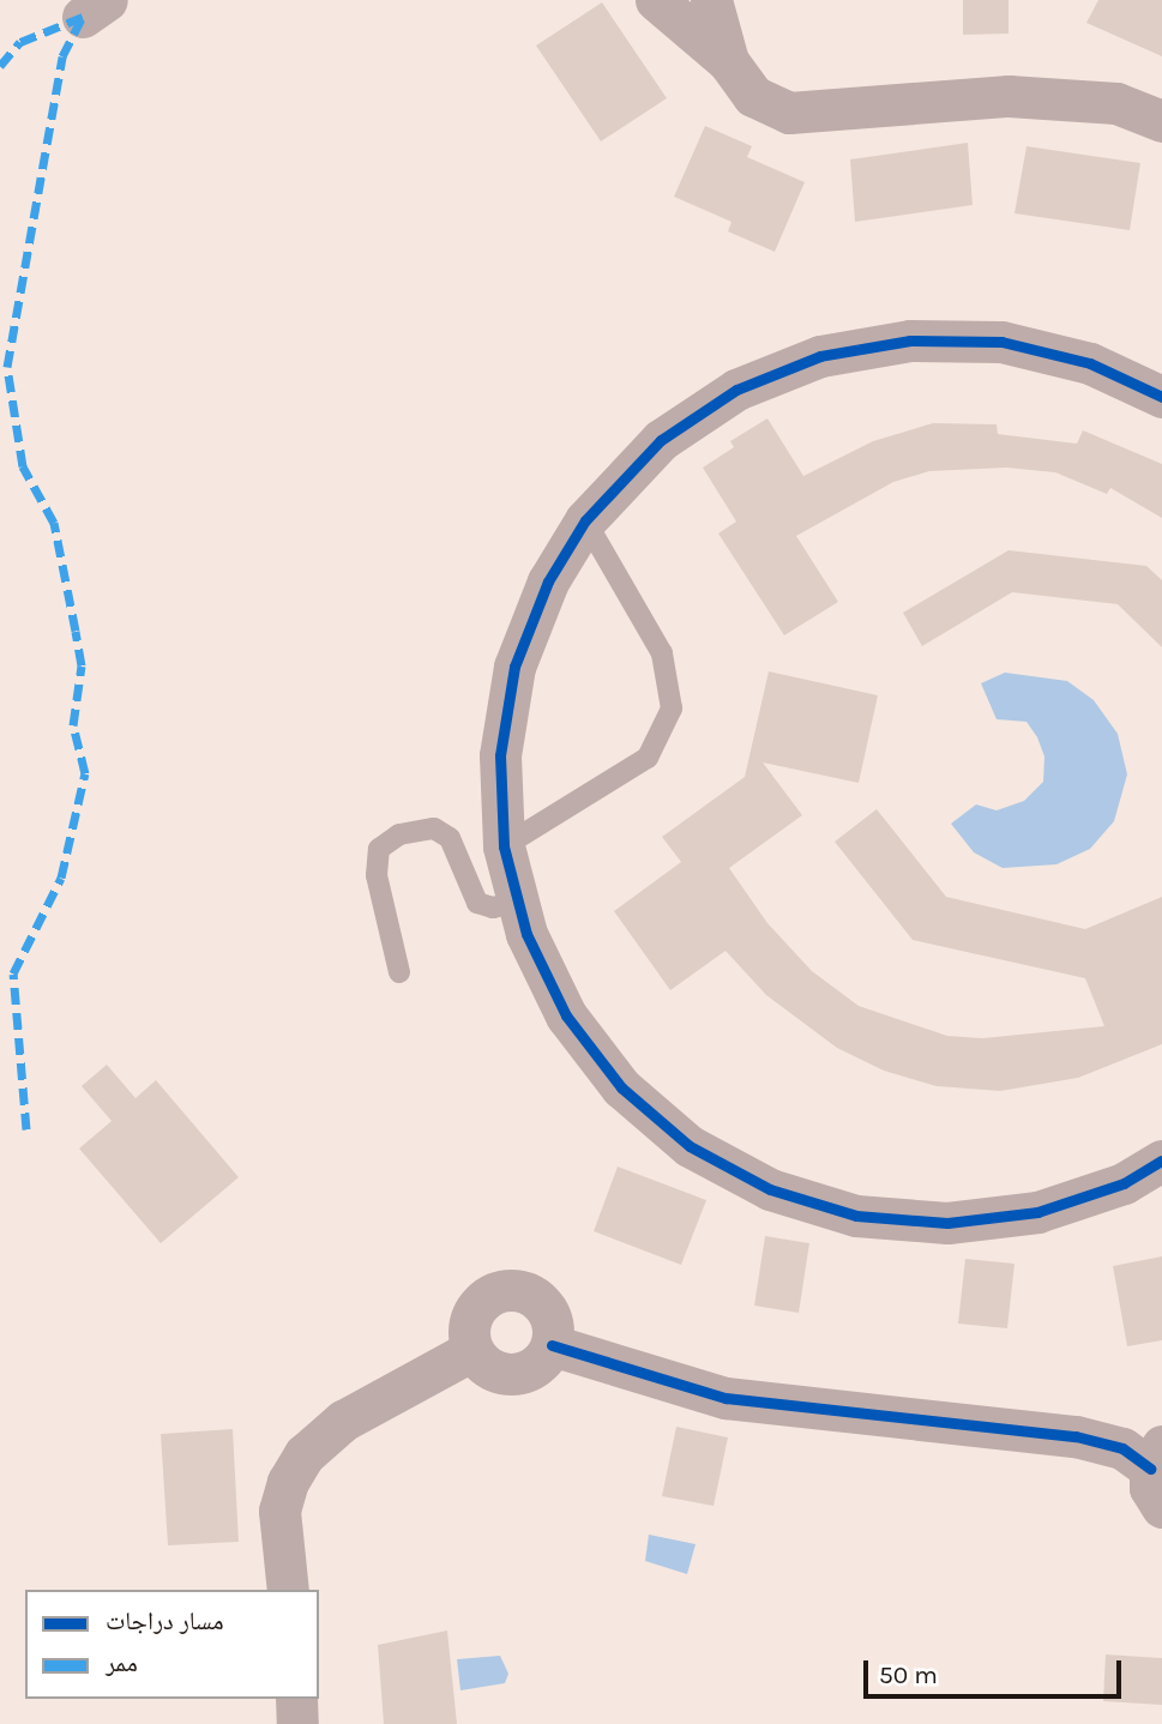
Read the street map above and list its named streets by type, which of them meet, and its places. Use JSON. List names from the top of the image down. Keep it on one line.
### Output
{"legend":["مسار دراجات","ممر"],"scale_bar":"50 m"}
